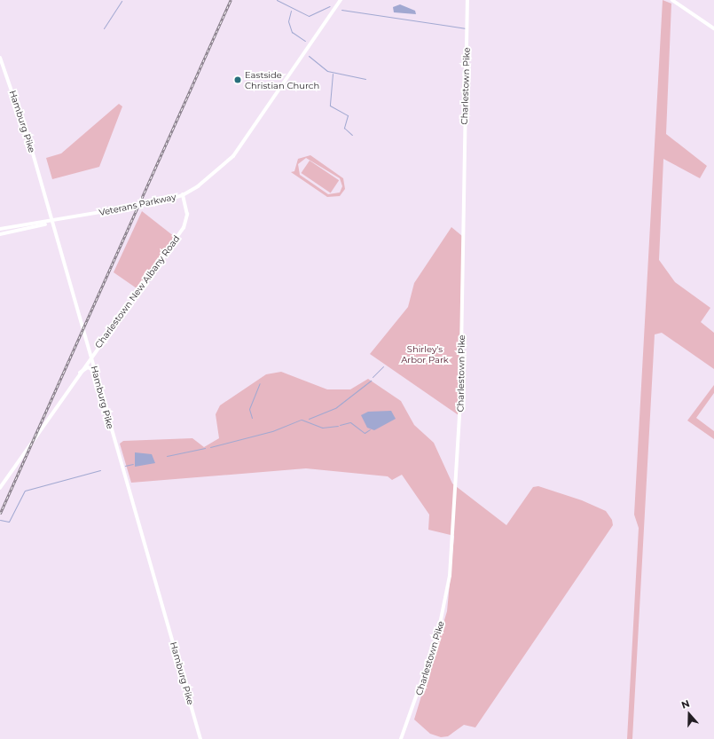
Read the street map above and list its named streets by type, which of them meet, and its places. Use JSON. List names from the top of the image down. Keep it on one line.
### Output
{"streets":{"main road":["Charlestown Pike","Hamburg Pike","Veterans Parkway","Charlestown New Albany Road"]},"crossings":[["Hamburg Pike","Veterans Parkway"],["Hamburg Pike","Charlestown New Albany Road"],["Veterans Parkway","Charlestown New Albany Road"]],"parks":["Shirley's Arbor Park"],"places":["Eastside Christian Church"],"north":"top"}
